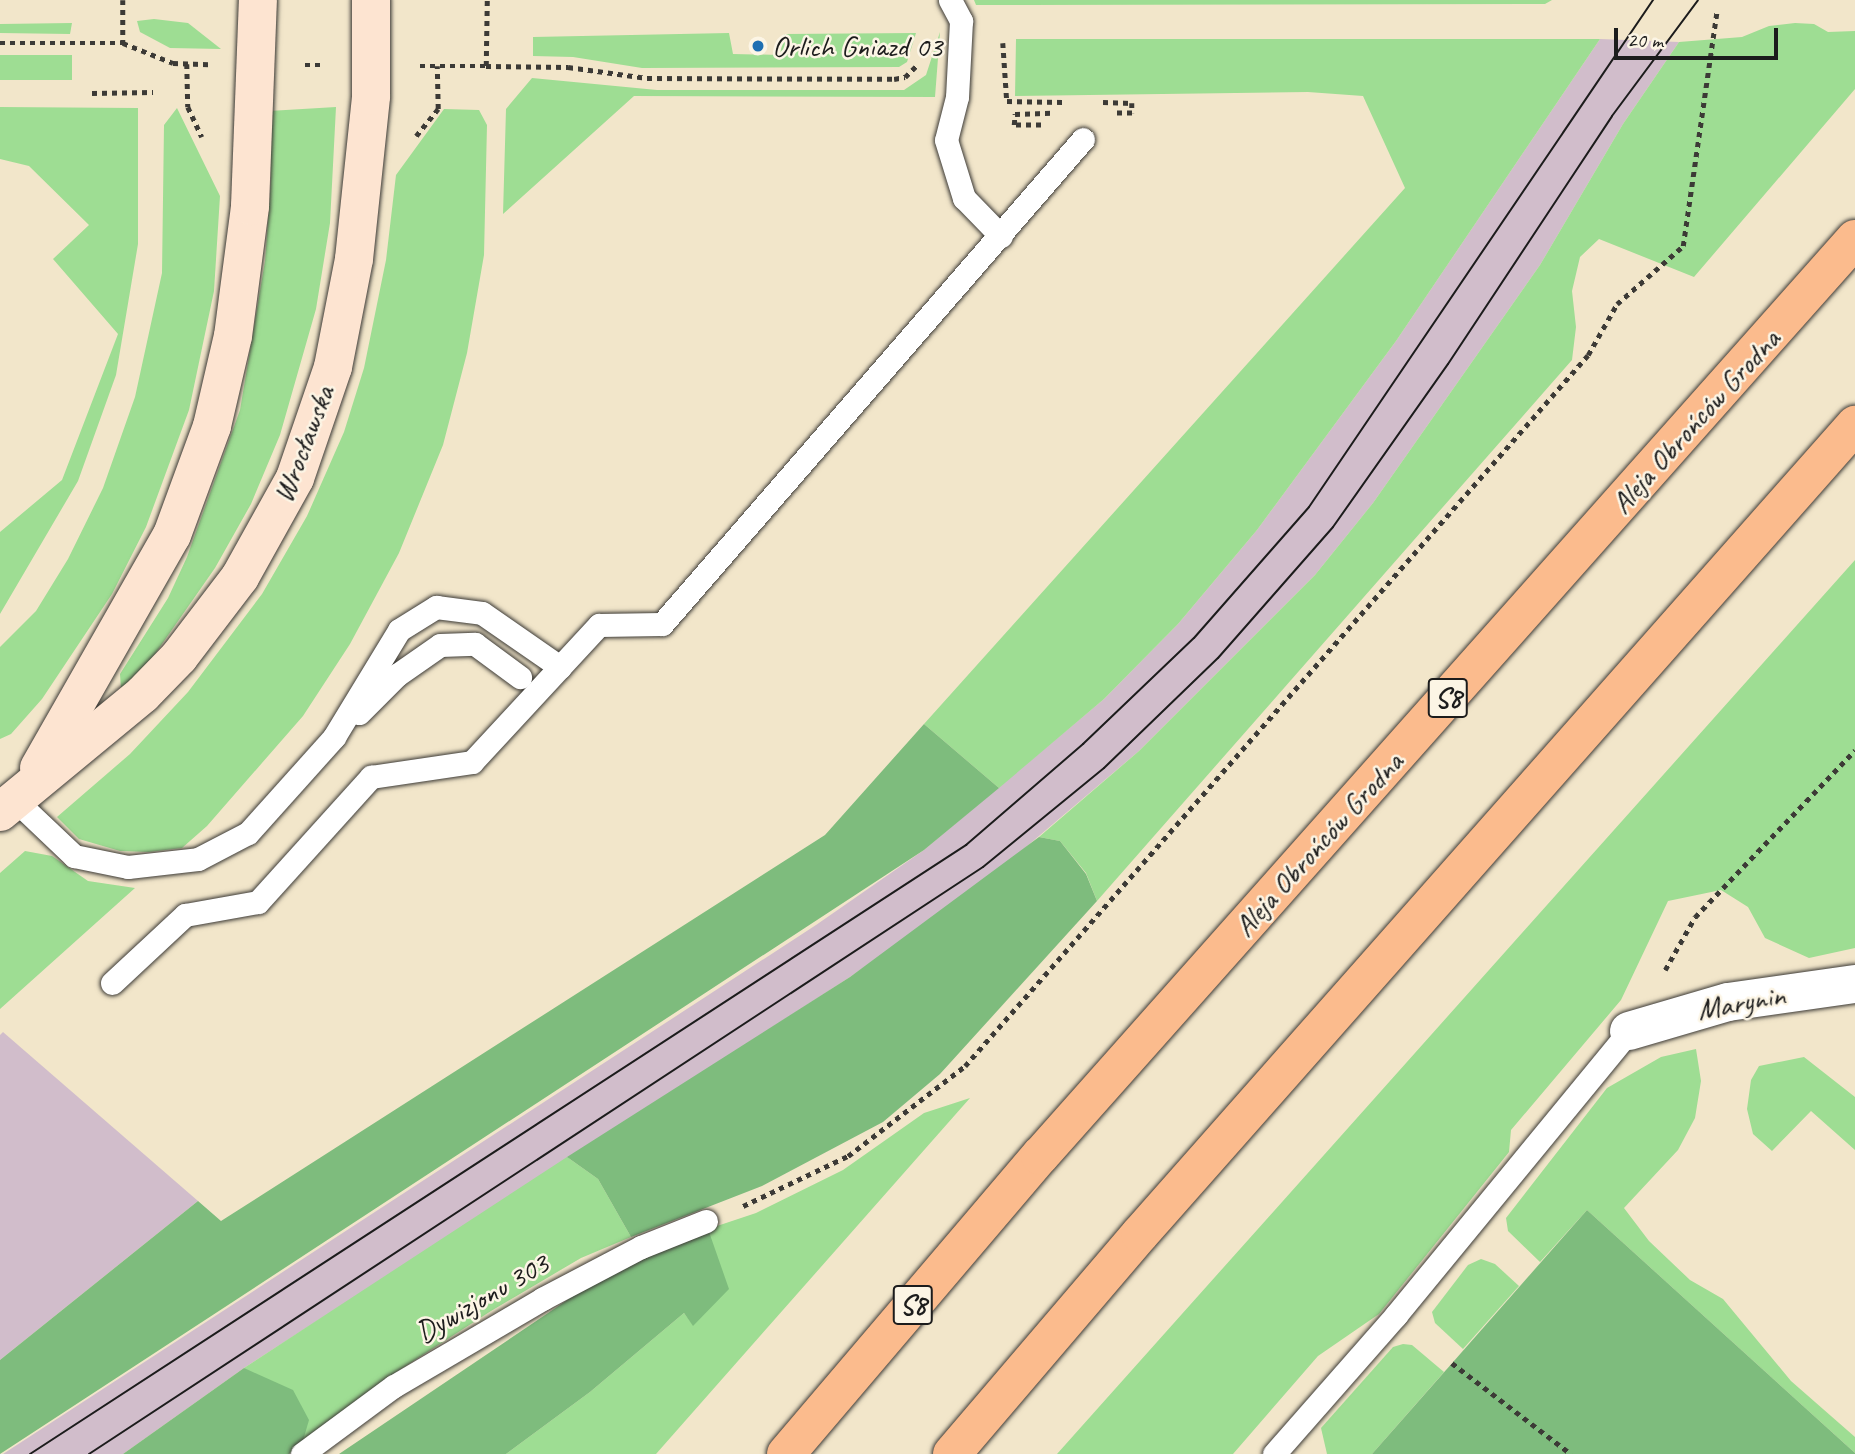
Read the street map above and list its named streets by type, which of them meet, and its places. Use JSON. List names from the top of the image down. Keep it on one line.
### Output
{"streets":{"highway":["Aleja Obrońców Grodna","S8"],"street":["Wrocławska","Marynin"],"lane":["Dywizjonu 303"]},"places":["Orlich Gniazd 03"],"scale_bar":"20 m"}
